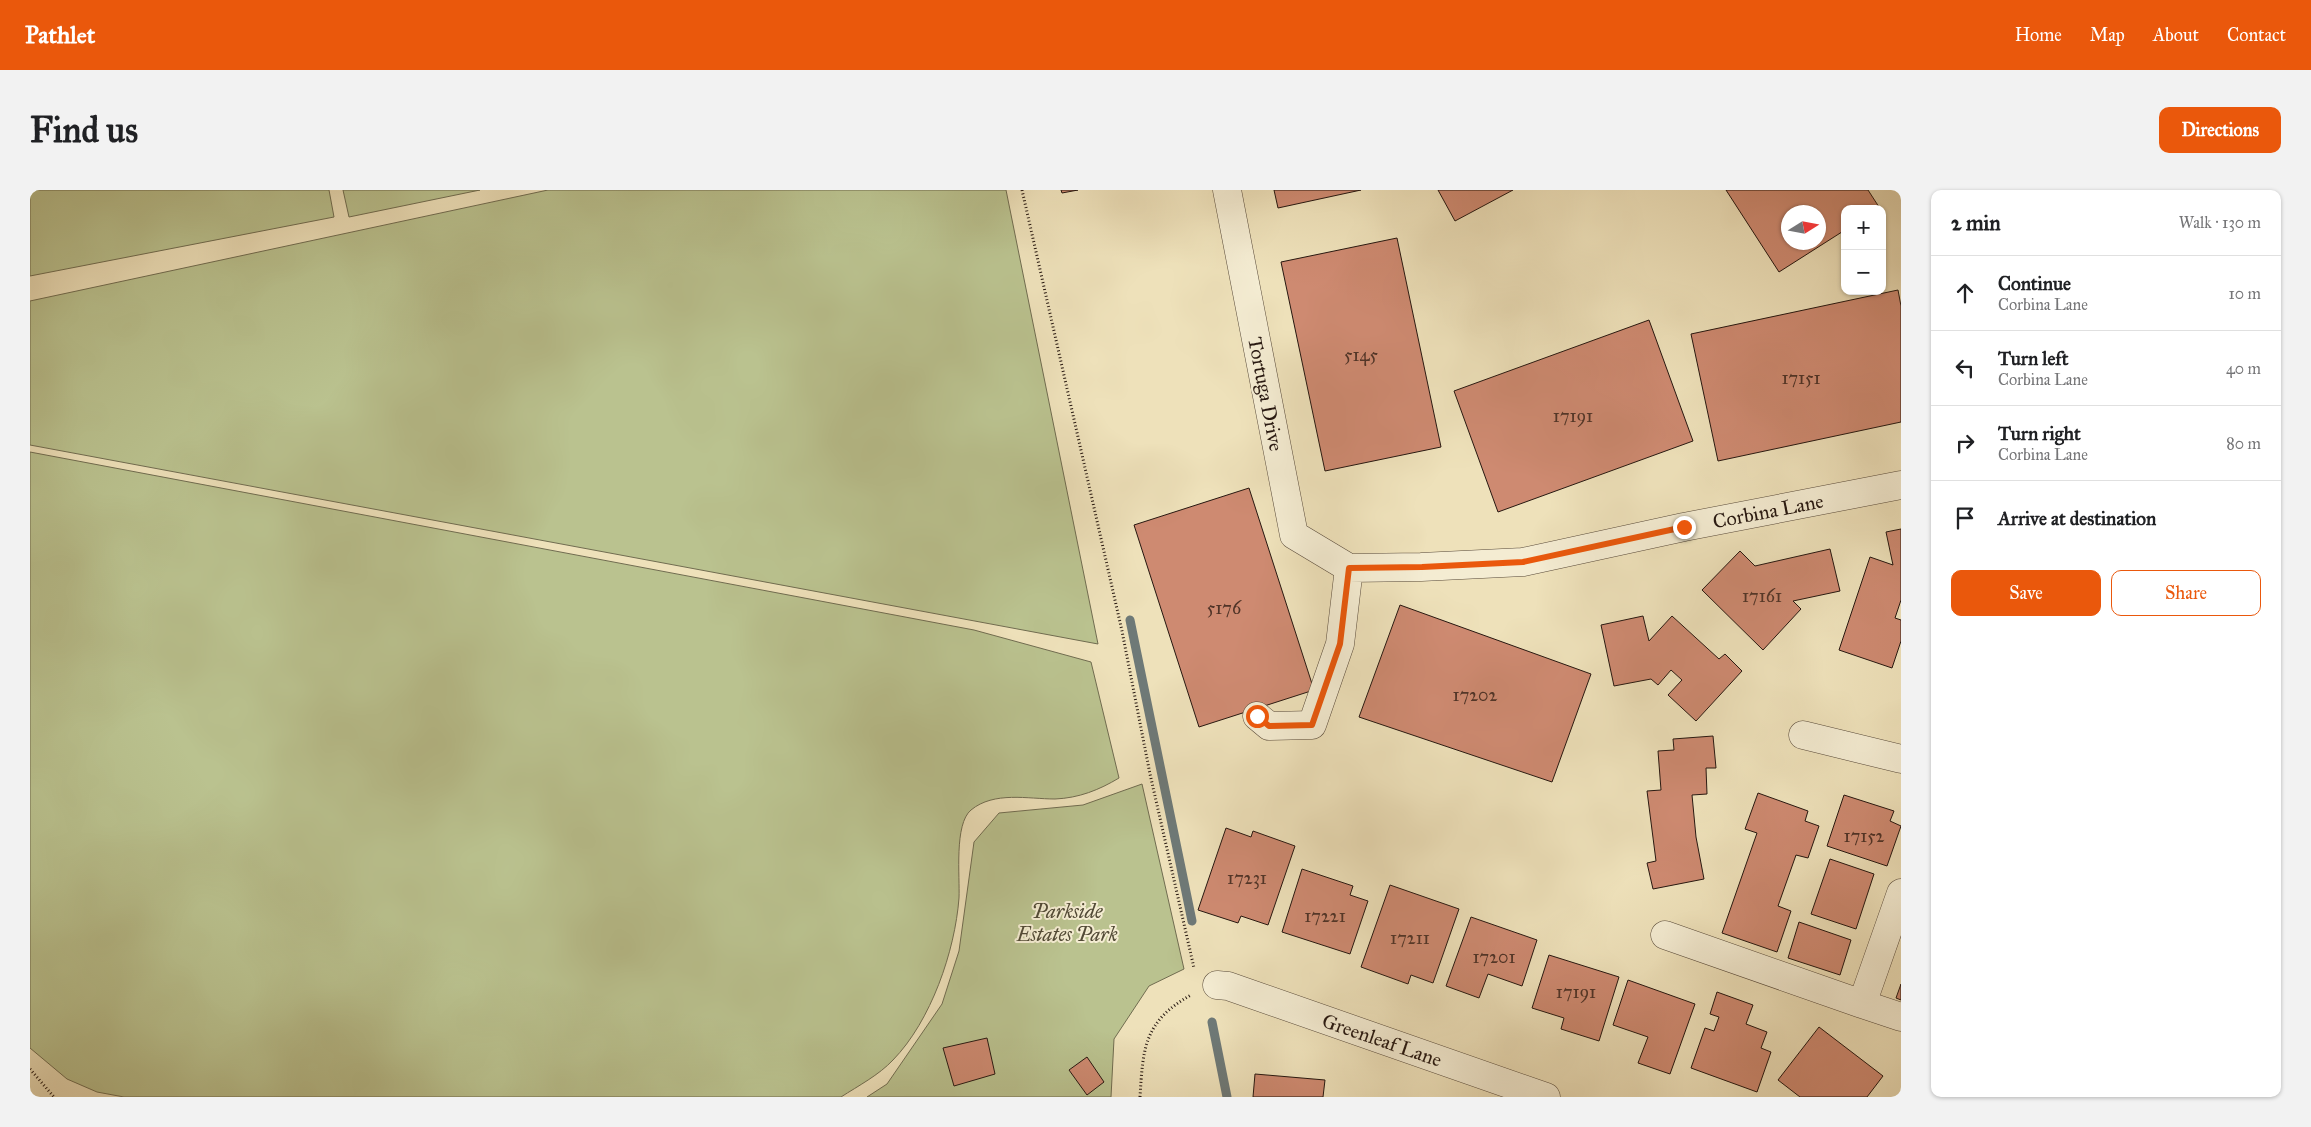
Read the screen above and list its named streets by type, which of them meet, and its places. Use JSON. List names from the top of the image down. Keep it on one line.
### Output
{"streets":{"street":["Tortuga Drive","Corbina Lane","Greenleaf Lane"]},"crossings":[["Tortuga Drive","Corbina Lane"]],"parks":["Parkside Estates Park"],"house_numbers":["5145","17151","17191","17161","5176","17202","17152","17231","17221","17211","17201","17191"],"north":"right","page":{"header":"Pathlet","nav":["Home","Map","About","Contact"],"buttons":["Directions",["Save","Share"]],"title":"Find us","heading":["2 min","Walk · 130 m"],"map_buttons":["+","−"],"list":[["Continue","Corbina Lane","10 m"],["Turn left","Corbina Lane","40 m"],["Turn right","Corbina Lane","80 m"],"Arrive at destination"]}}
